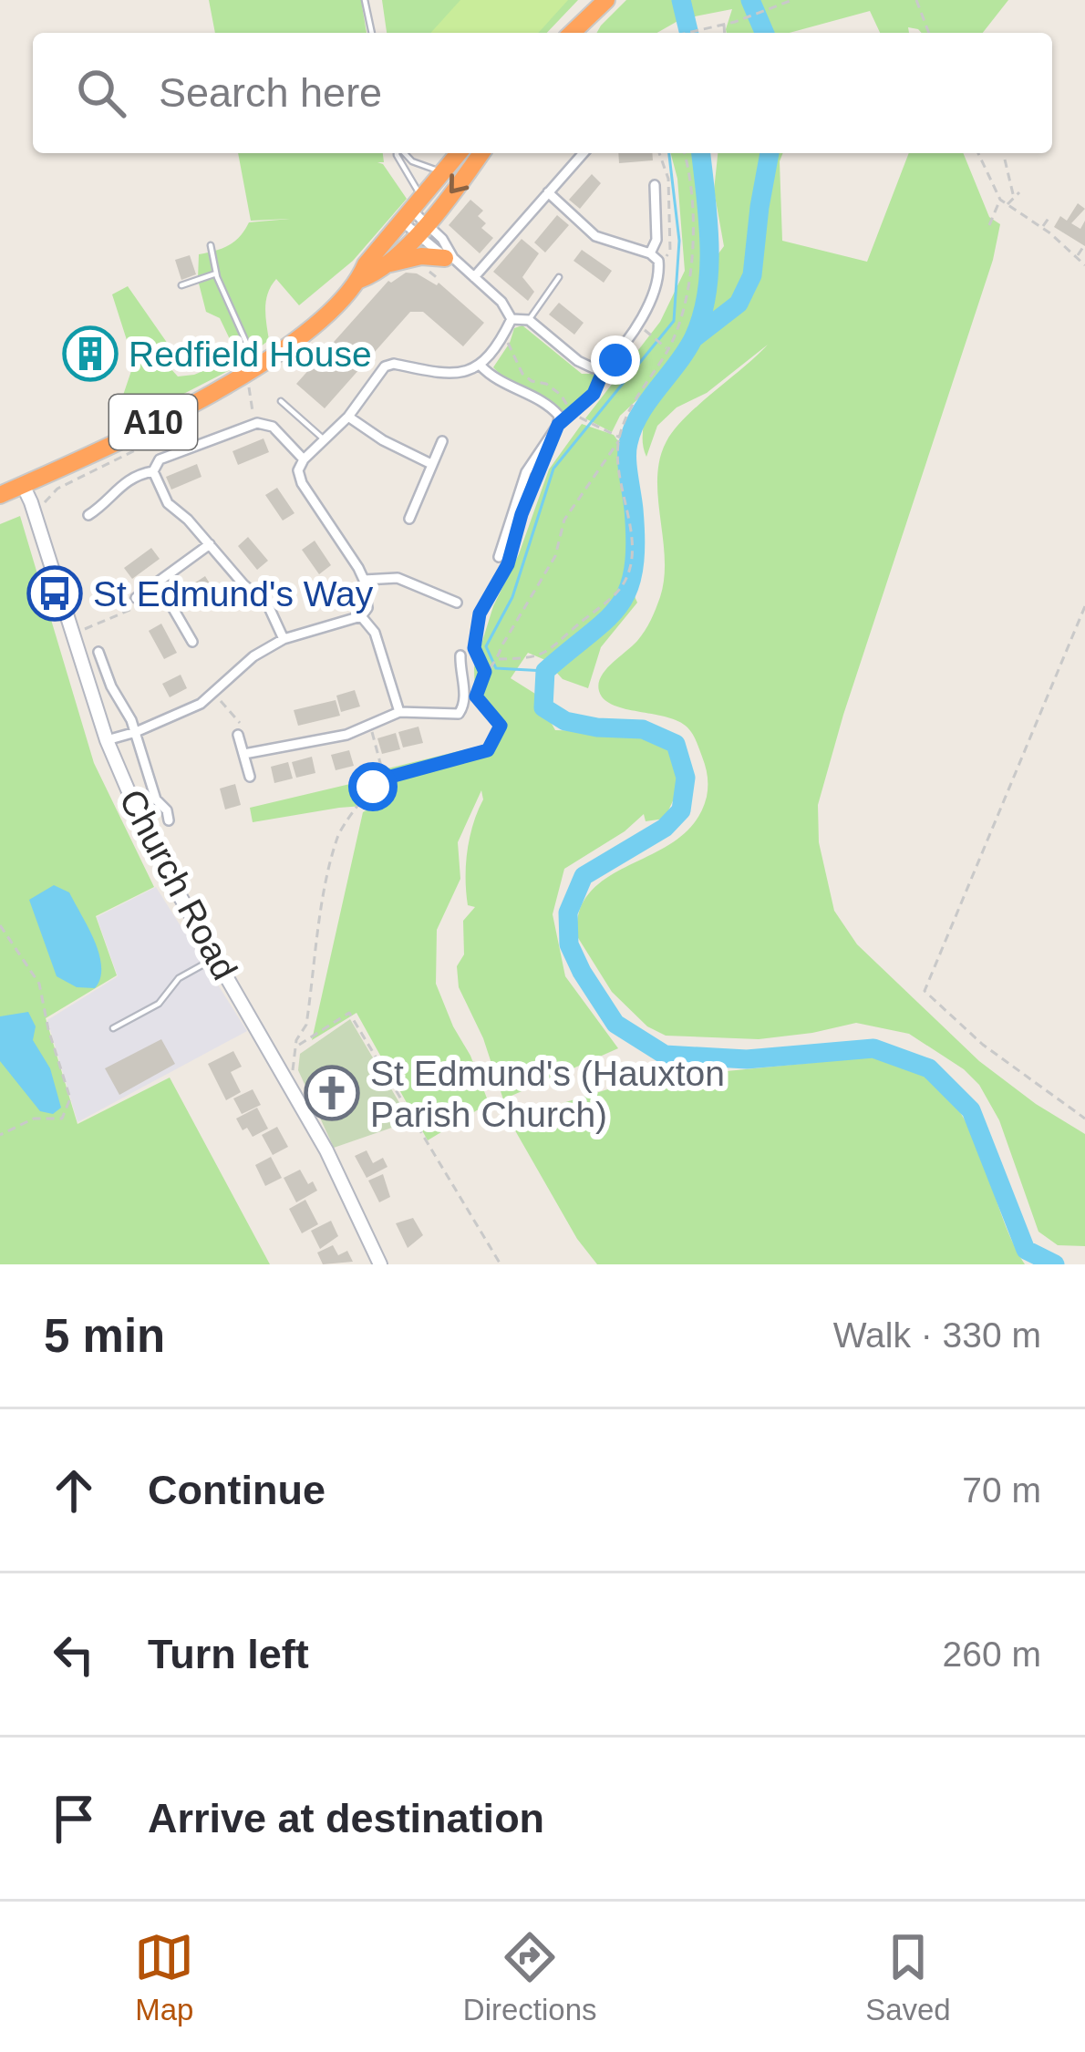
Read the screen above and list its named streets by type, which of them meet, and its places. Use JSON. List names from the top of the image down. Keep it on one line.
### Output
{"streets":{"highway":["A10"],"street":["Church Road"]},"crossings":[["A10","Church Road"]],"places":{"building":["Redfield House"],"bus stop":["St Edmund's Way"],"church":["St Edmund's (Hauxton Parish Church)"]},"page":{"search":"Search here","heading":["5 min","Walk · 330 m"],"list":[["Continue","70 m"],["Turn left","260 m"],"Arrive at destination"],"nav":["Map","Directions","Saved"]}}
